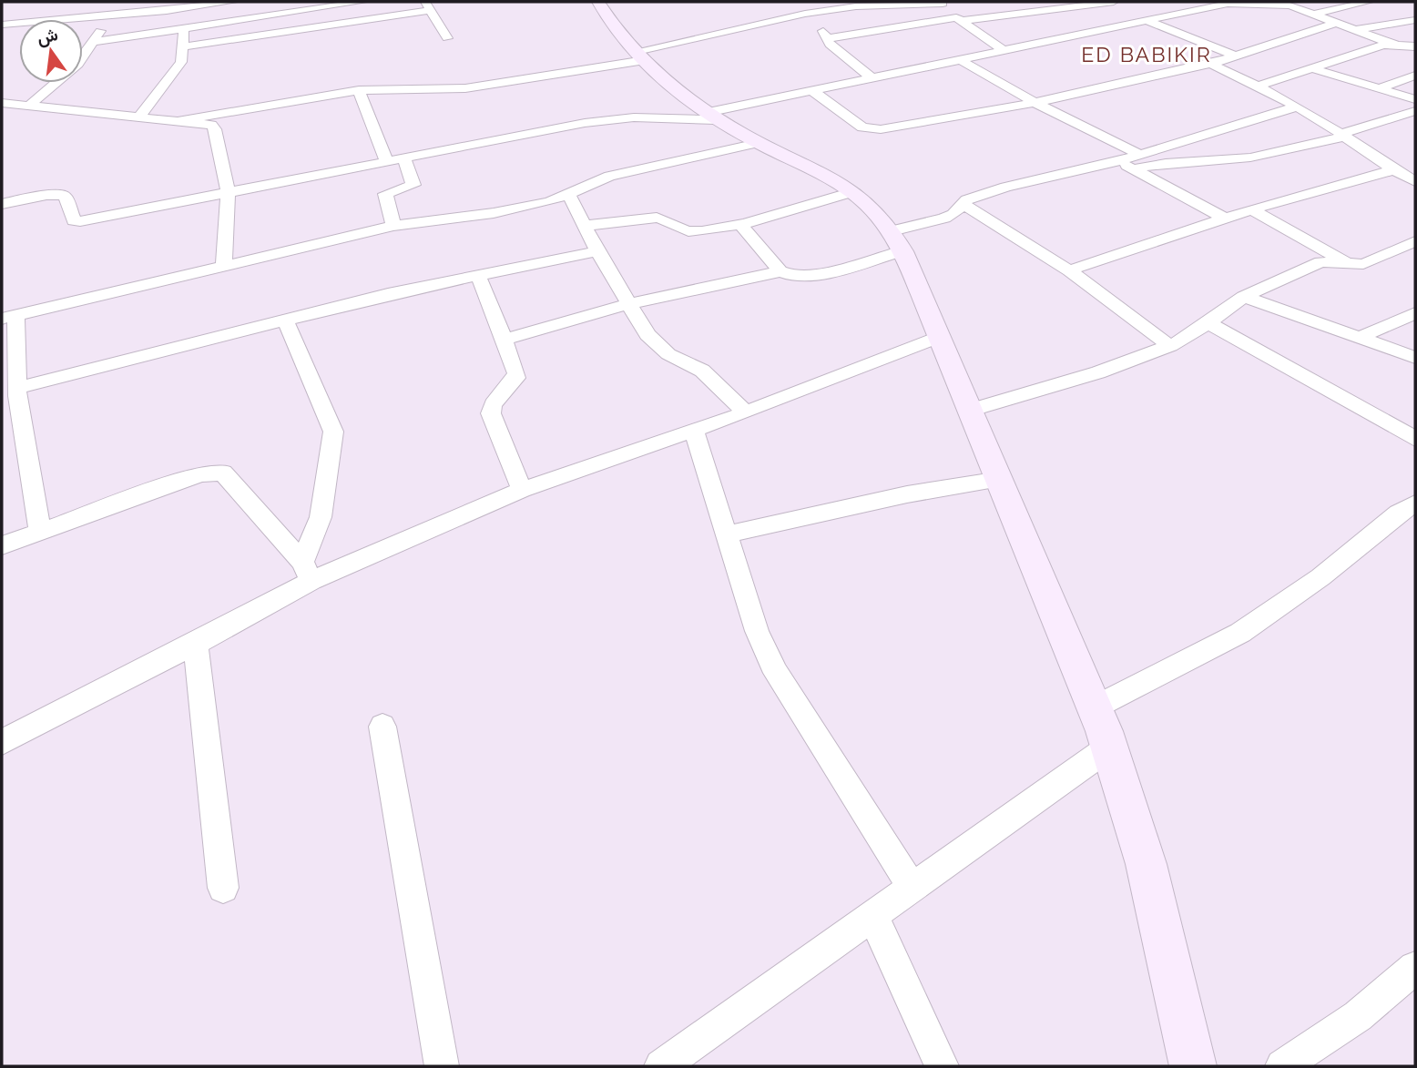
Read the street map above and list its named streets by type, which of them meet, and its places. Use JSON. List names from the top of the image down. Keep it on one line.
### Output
{"districts":["ED BABIKIR"],"north":"top"}
